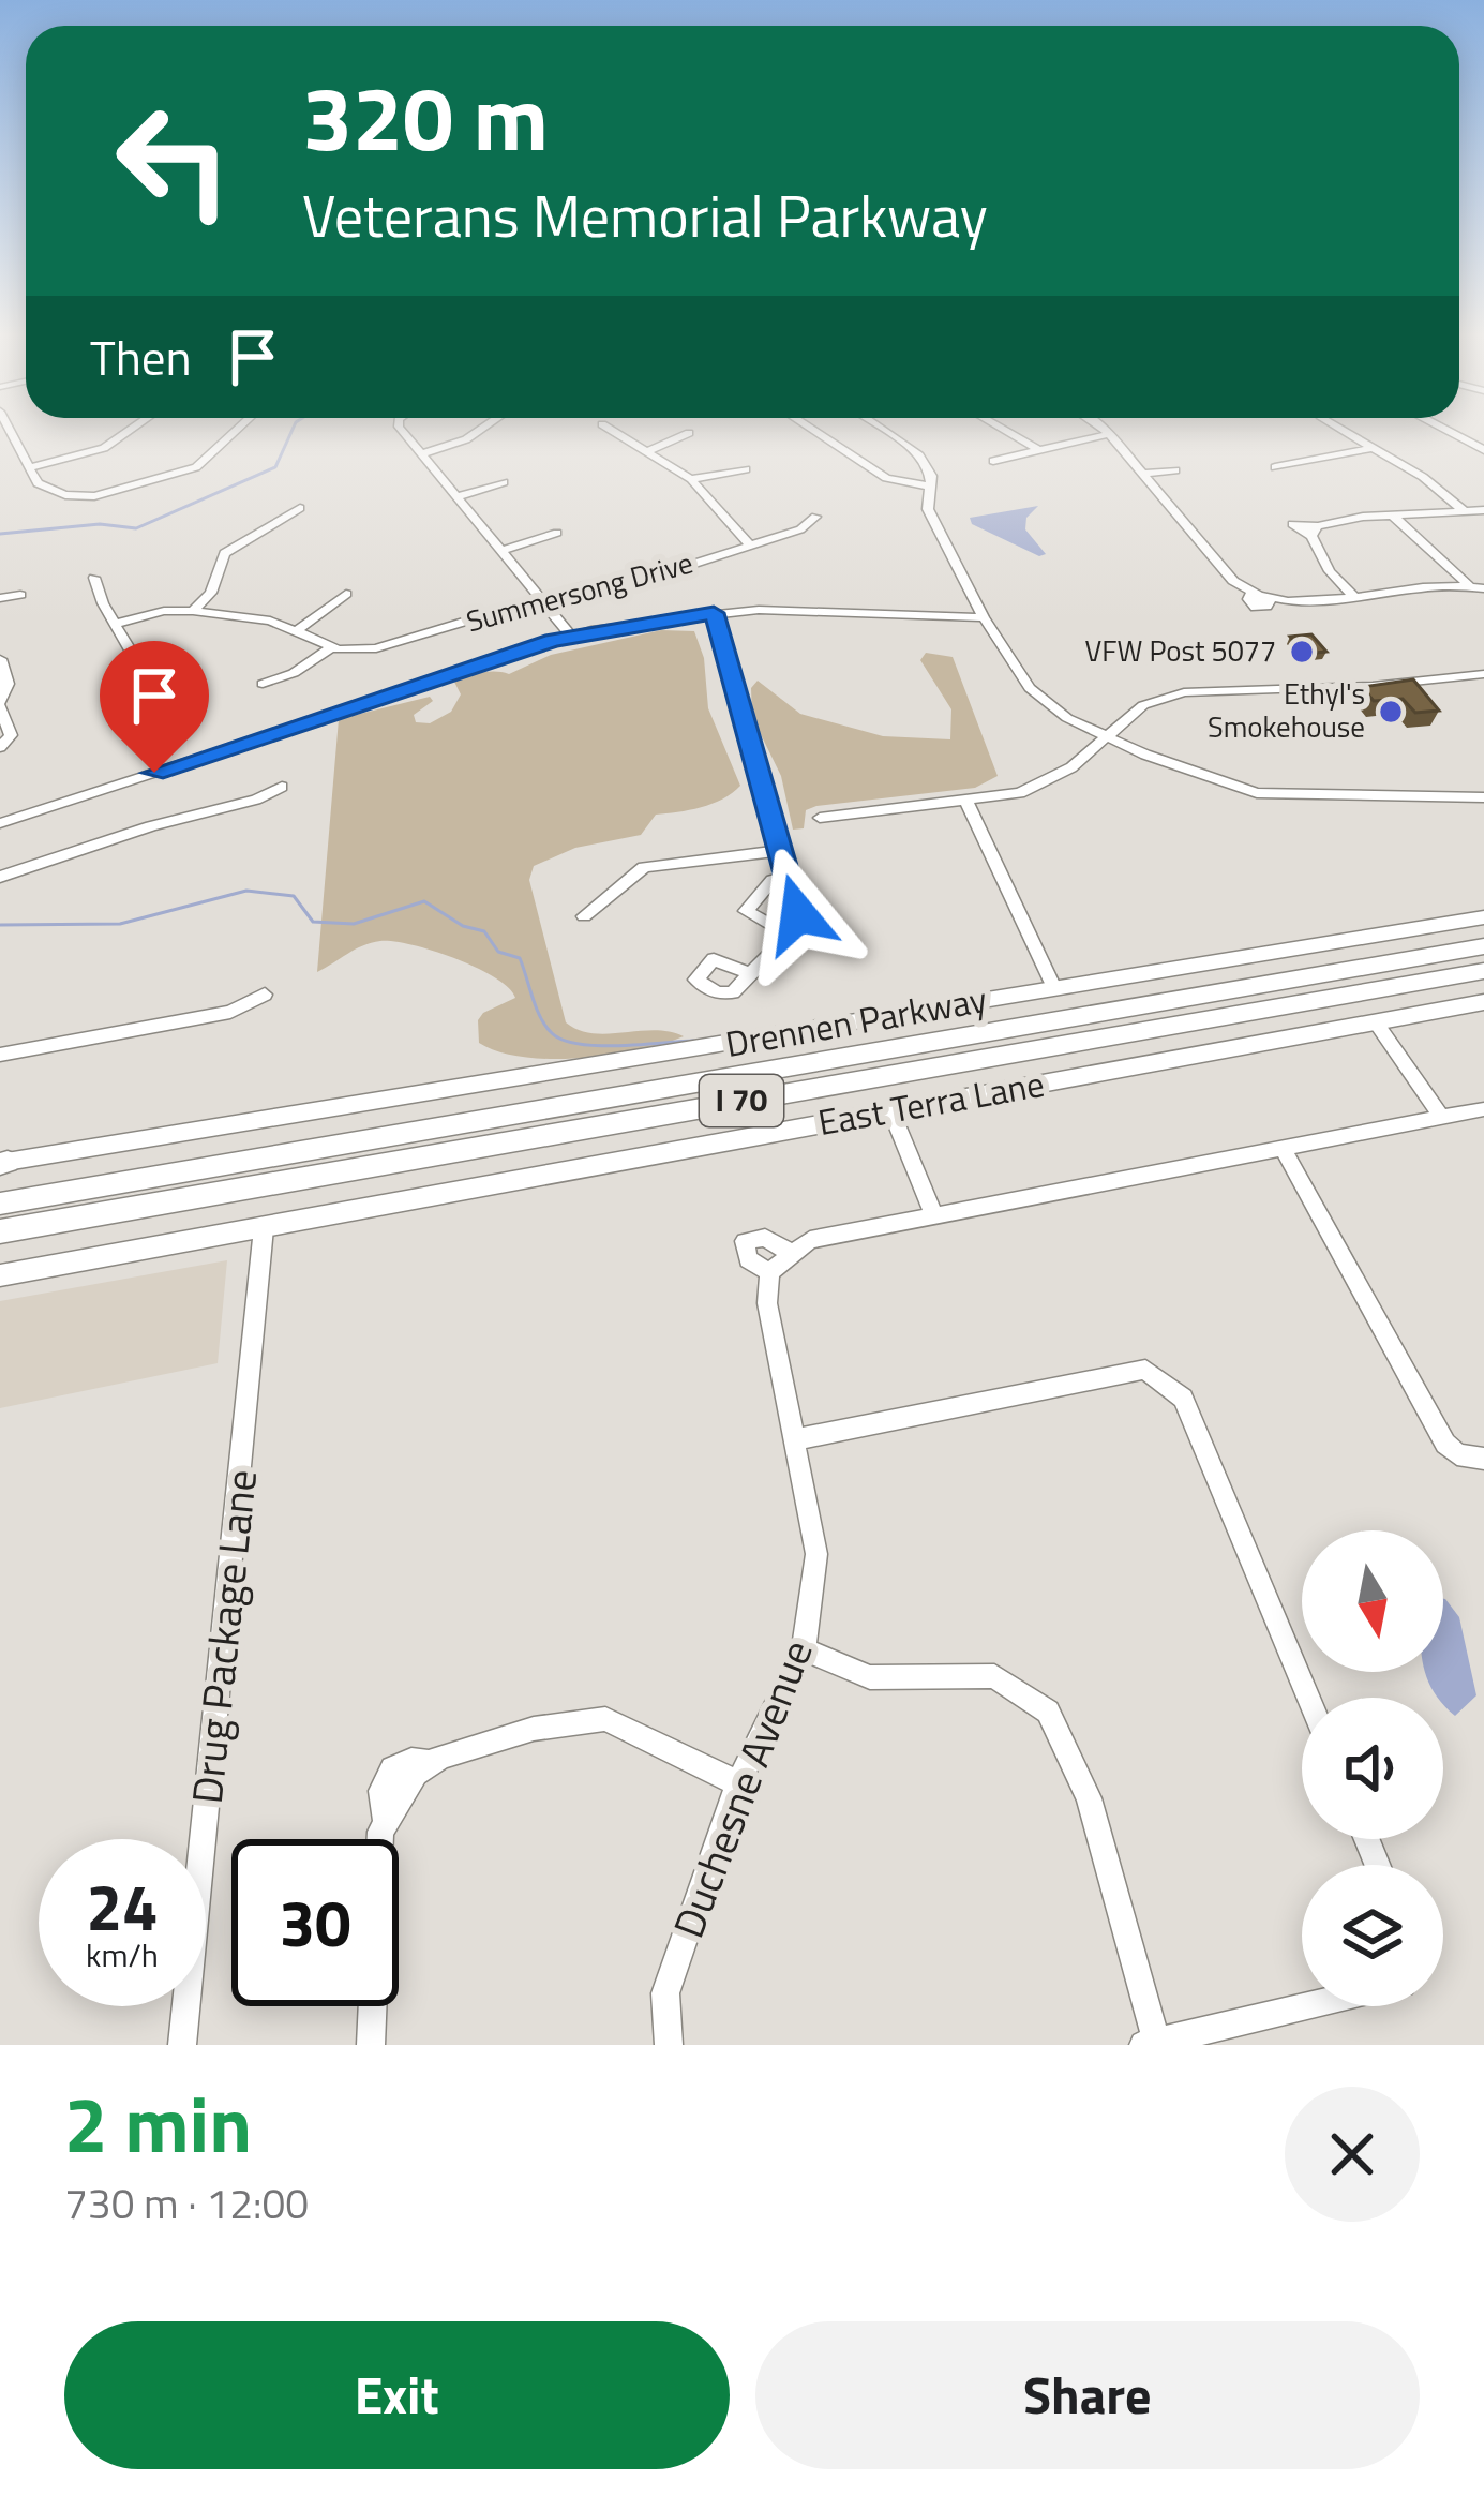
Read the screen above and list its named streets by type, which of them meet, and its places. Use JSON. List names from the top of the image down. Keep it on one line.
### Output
{"streets":{"highway":["I 70"],"main road":["Drennen Parkway","East Terra Lane"],"street":["Summersong Drive","Drug Package Lane","Duchesne Avenue"]},"crossings":[["East Terra Lane","Drug Package Lane"]],"places":["VFW Post 5077","Ethyl's Smokehouse"],"north":"bottom","page":{"turn":["320 m","Veterans Memorial Parkway"],"then":"Then","speed":"24 km/h","limit":"30","heading":["2 min","730 m · 12:00"],"buttons":["Exit","Share"]}}
